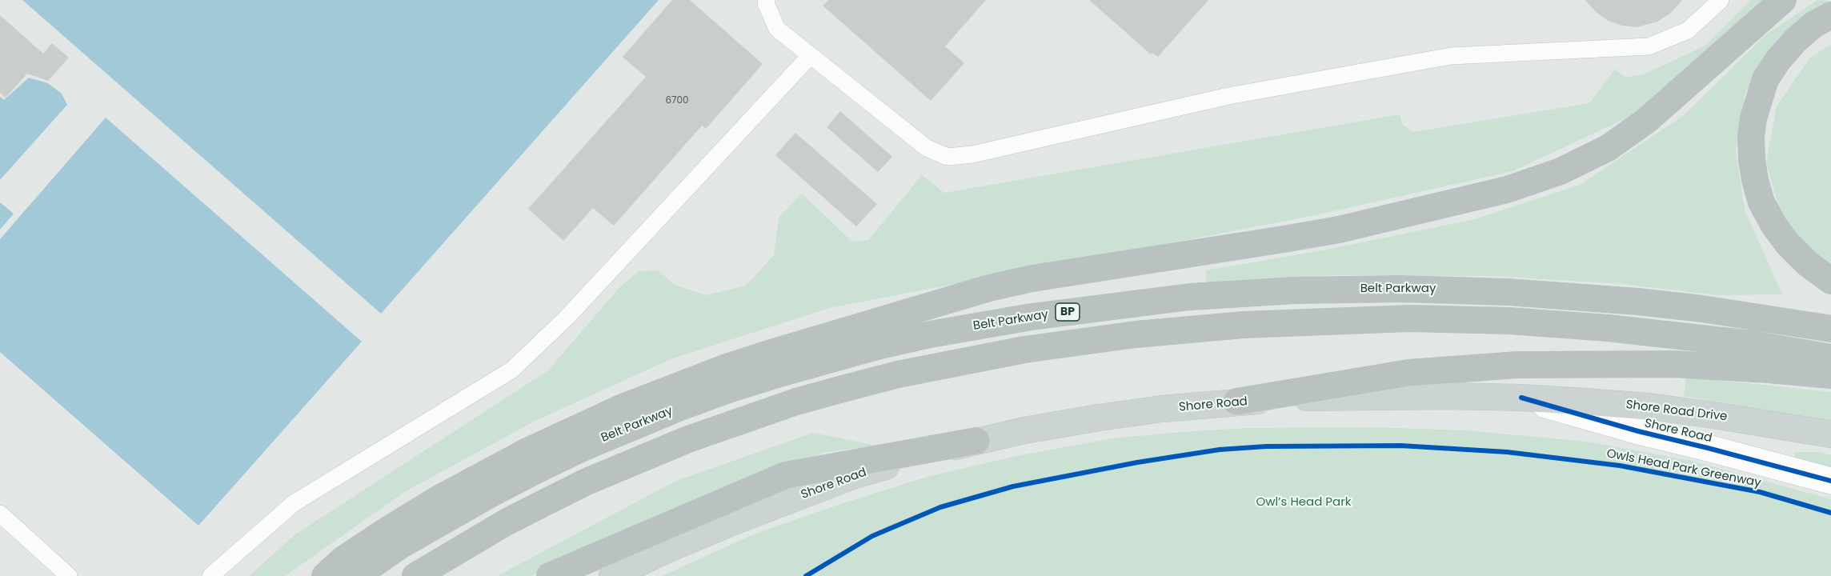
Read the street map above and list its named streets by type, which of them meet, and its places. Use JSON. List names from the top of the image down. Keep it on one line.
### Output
{"streets":{"highway":["Belt Parkway","BP"],"main road":["Shore Road","Shore Road Drive"],"cycle path":["Owls Head Park Greenway"]},"crossings":[["Shore Road","Shore Road Drive"]],"parks":["Owl’s Head Park"],"house_numbers":["6700"]}
